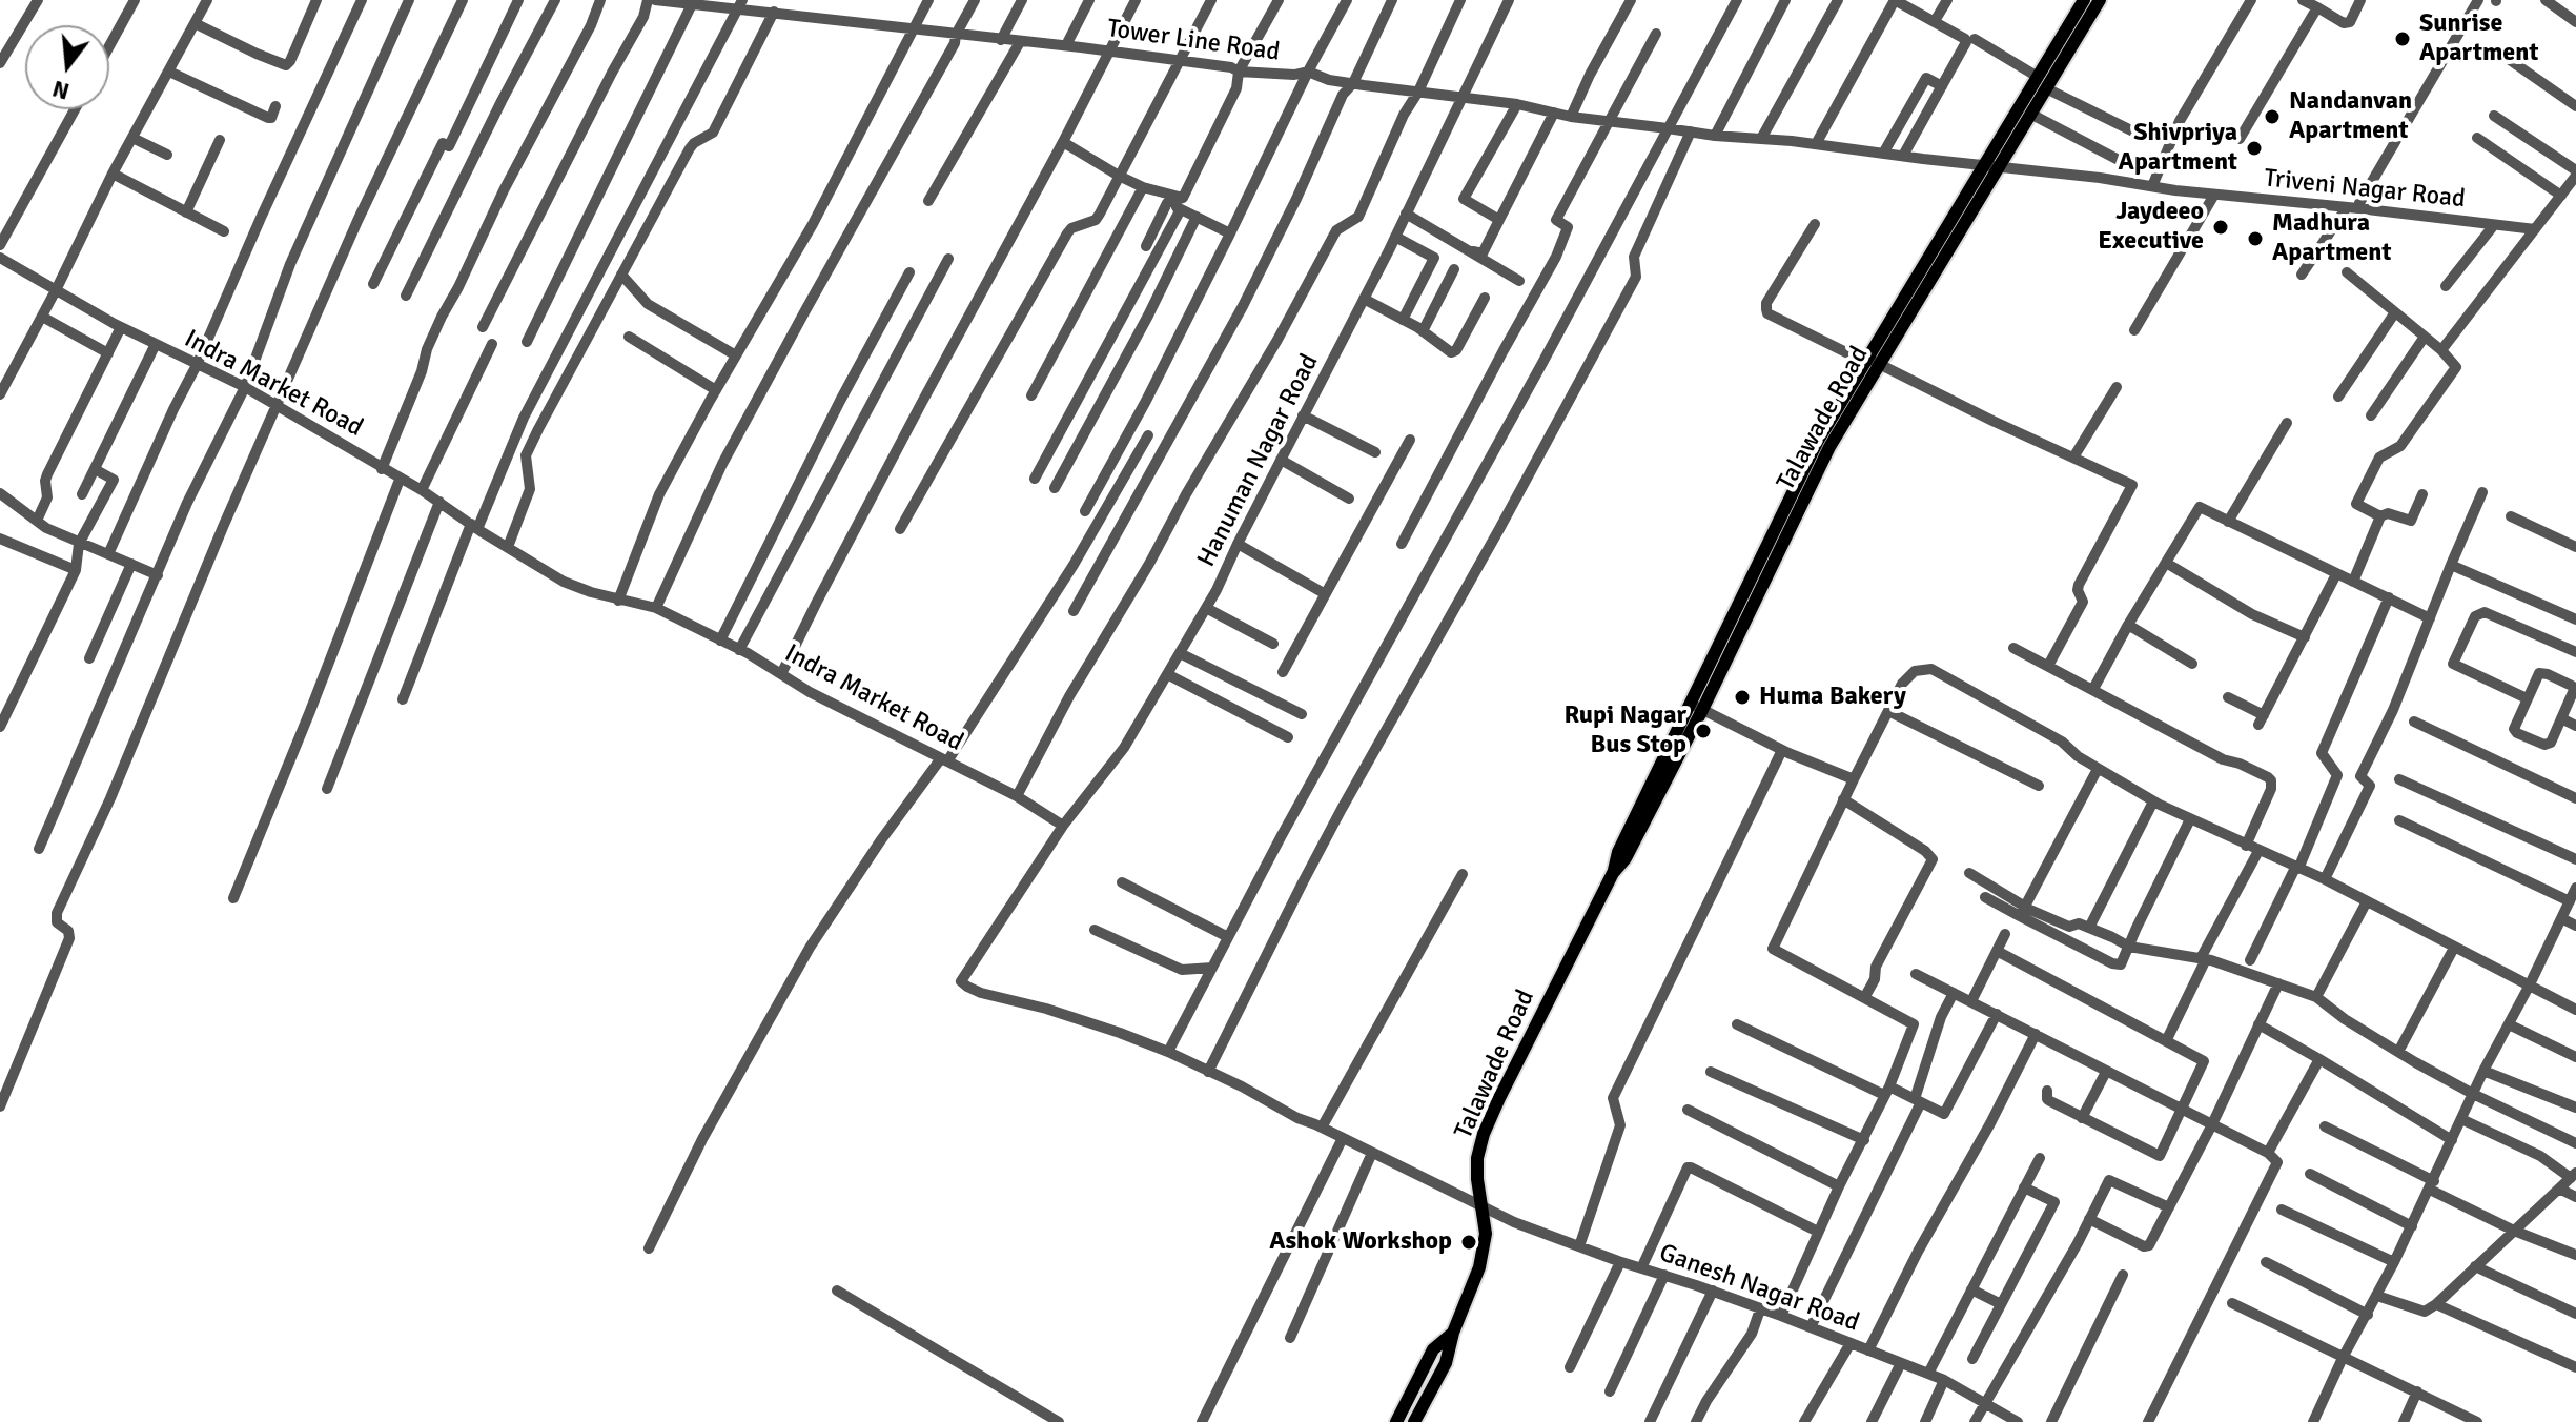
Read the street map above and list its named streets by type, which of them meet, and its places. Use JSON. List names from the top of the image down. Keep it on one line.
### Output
{"streets":{"main road":["Talawade Road"],"street":["Tower Line Road","Triveni Nagar Road","Indra Market Road","Hanuman Nagar Road","Ganesh Nagar Road"]},"crossings":[["Tower Line Road","Triveni Nagar Road"],["Tower Line Road","Hanuman Nagar Road"],["Triveni Nagar Road","Talawade Road"],["Indra Market Road","Hanuman Nagar Road"],["Talawade Road","Ganesh Nagar Road"]],"places":["Sunrise Apartment","Nandanvan Apartment","Shivpriya Apartment","Jaydeeo Executive","Madhura Apartment","Huma Bakery","Rupi Nagar Bus Stop","Ashok Workshop"],"north":"bottom"}
